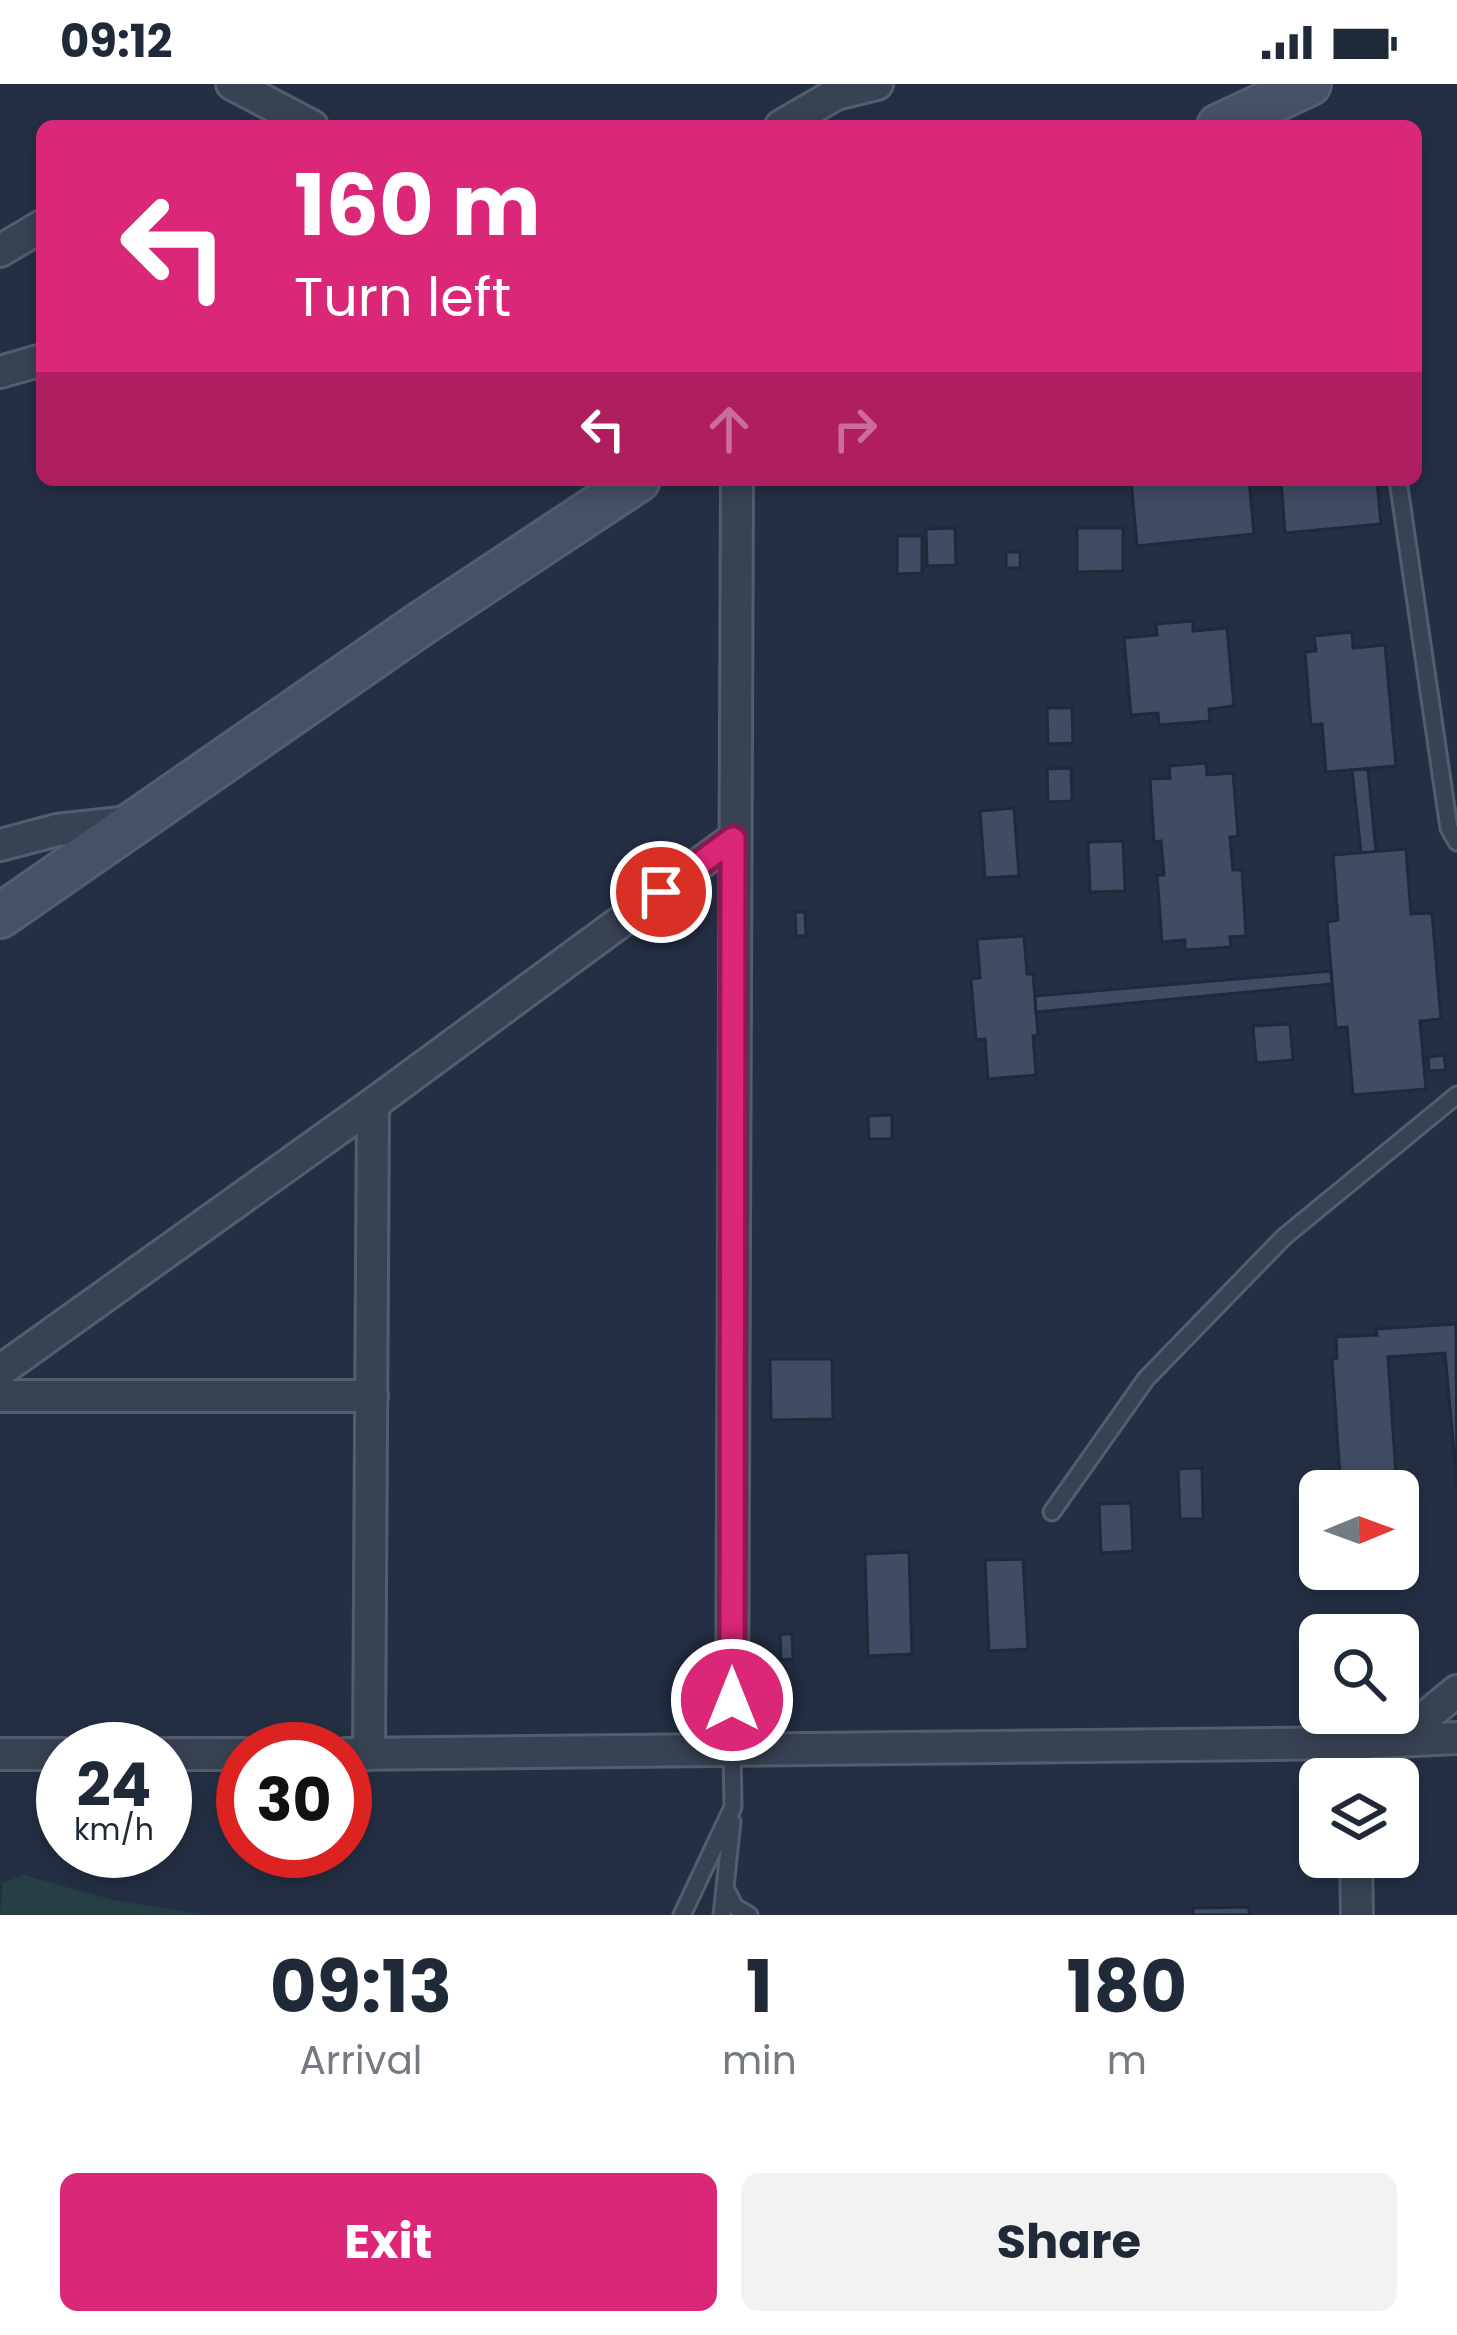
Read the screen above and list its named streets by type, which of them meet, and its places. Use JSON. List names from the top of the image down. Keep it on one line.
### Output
{"north":"right","page":{"status":"09:12","turn":["160 m","Turn left"],"speed":"24 km/h","limit":"30","eta":["09:13","Arrival","1","min","180","m"],"buttons":["Exit","Share"]}}
